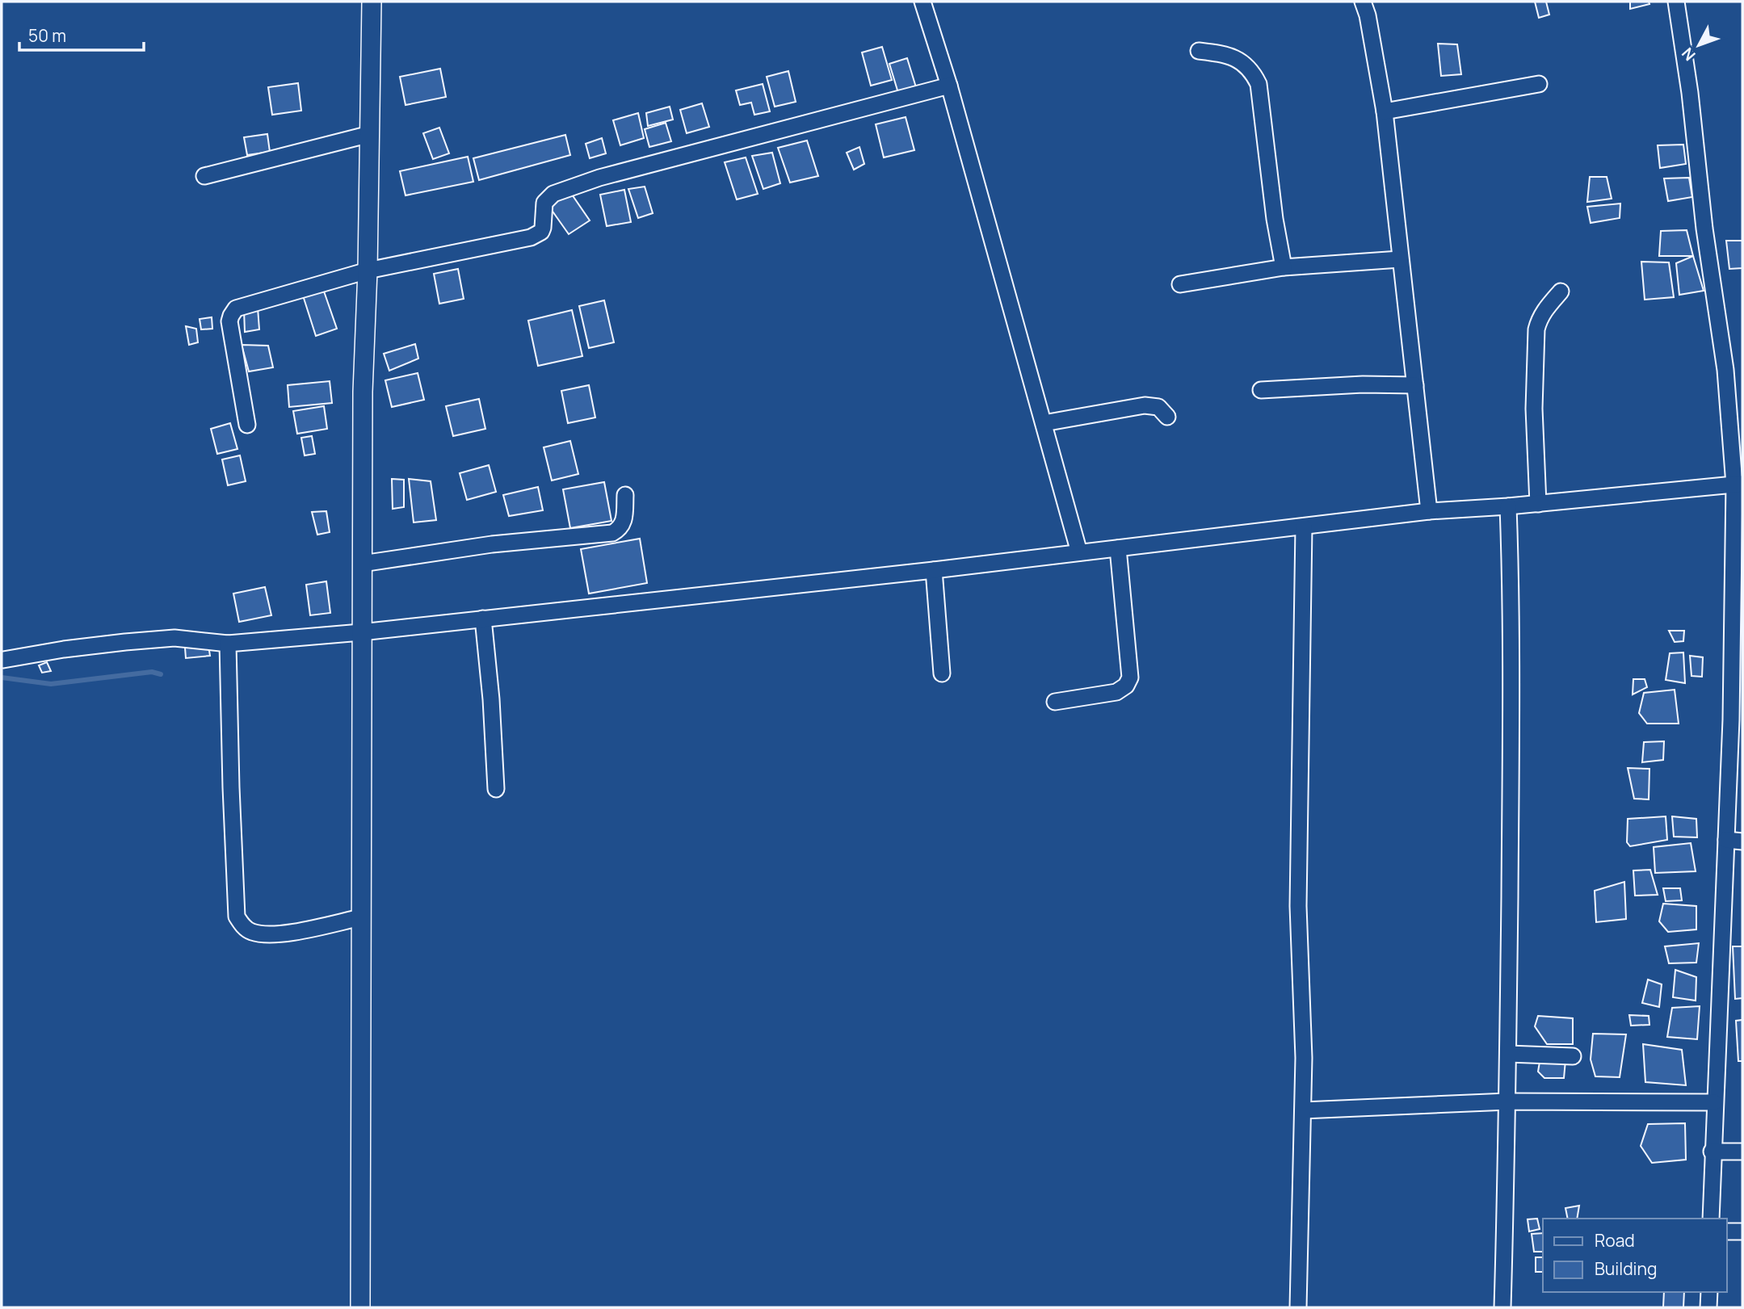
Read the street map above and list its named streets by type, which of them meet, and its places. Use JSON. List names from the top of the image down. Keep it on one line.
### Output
{"legend":["Road","Building"],"scale_bar":"50 m","north":"bottom left"}
